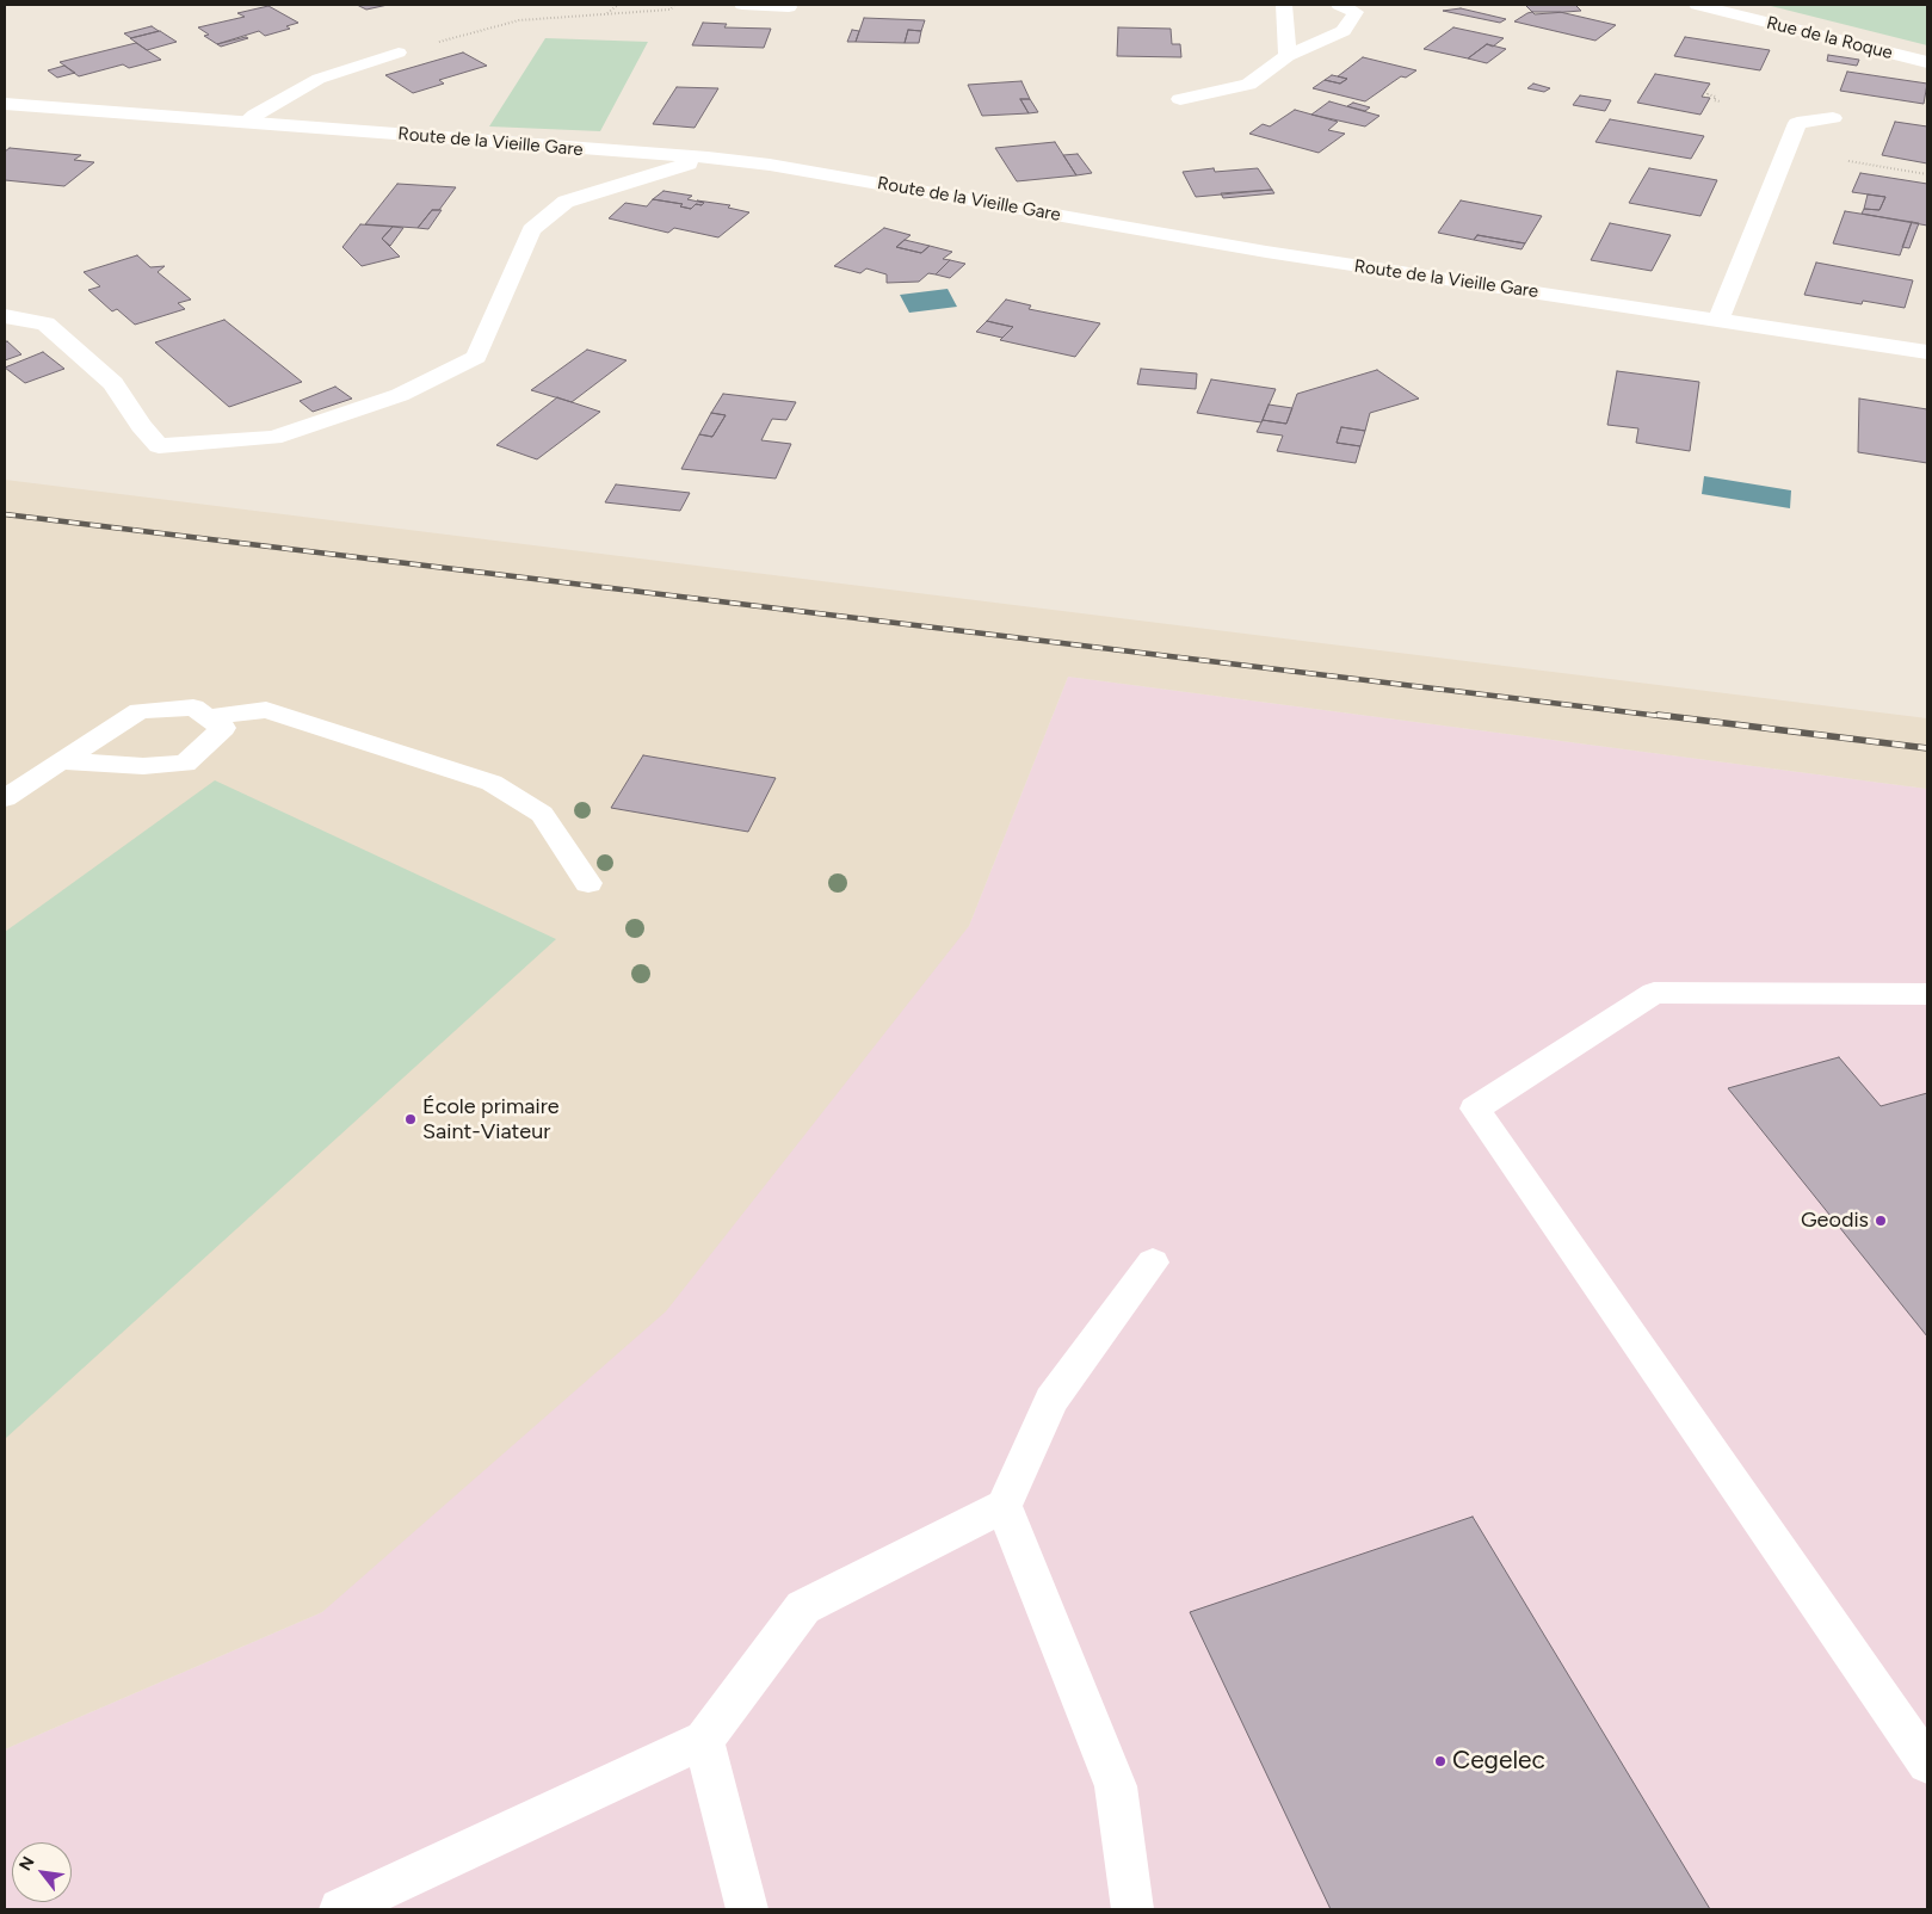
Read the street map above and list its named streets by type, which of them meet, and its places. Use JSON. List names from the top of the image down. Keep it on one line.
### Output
{"streets":{"street":["Rue de la Roque","Route de la Vieille Gare"]},"places":["École primaire Saint-Viateur","Geodis","Cegelec"],"north":"top left"}
